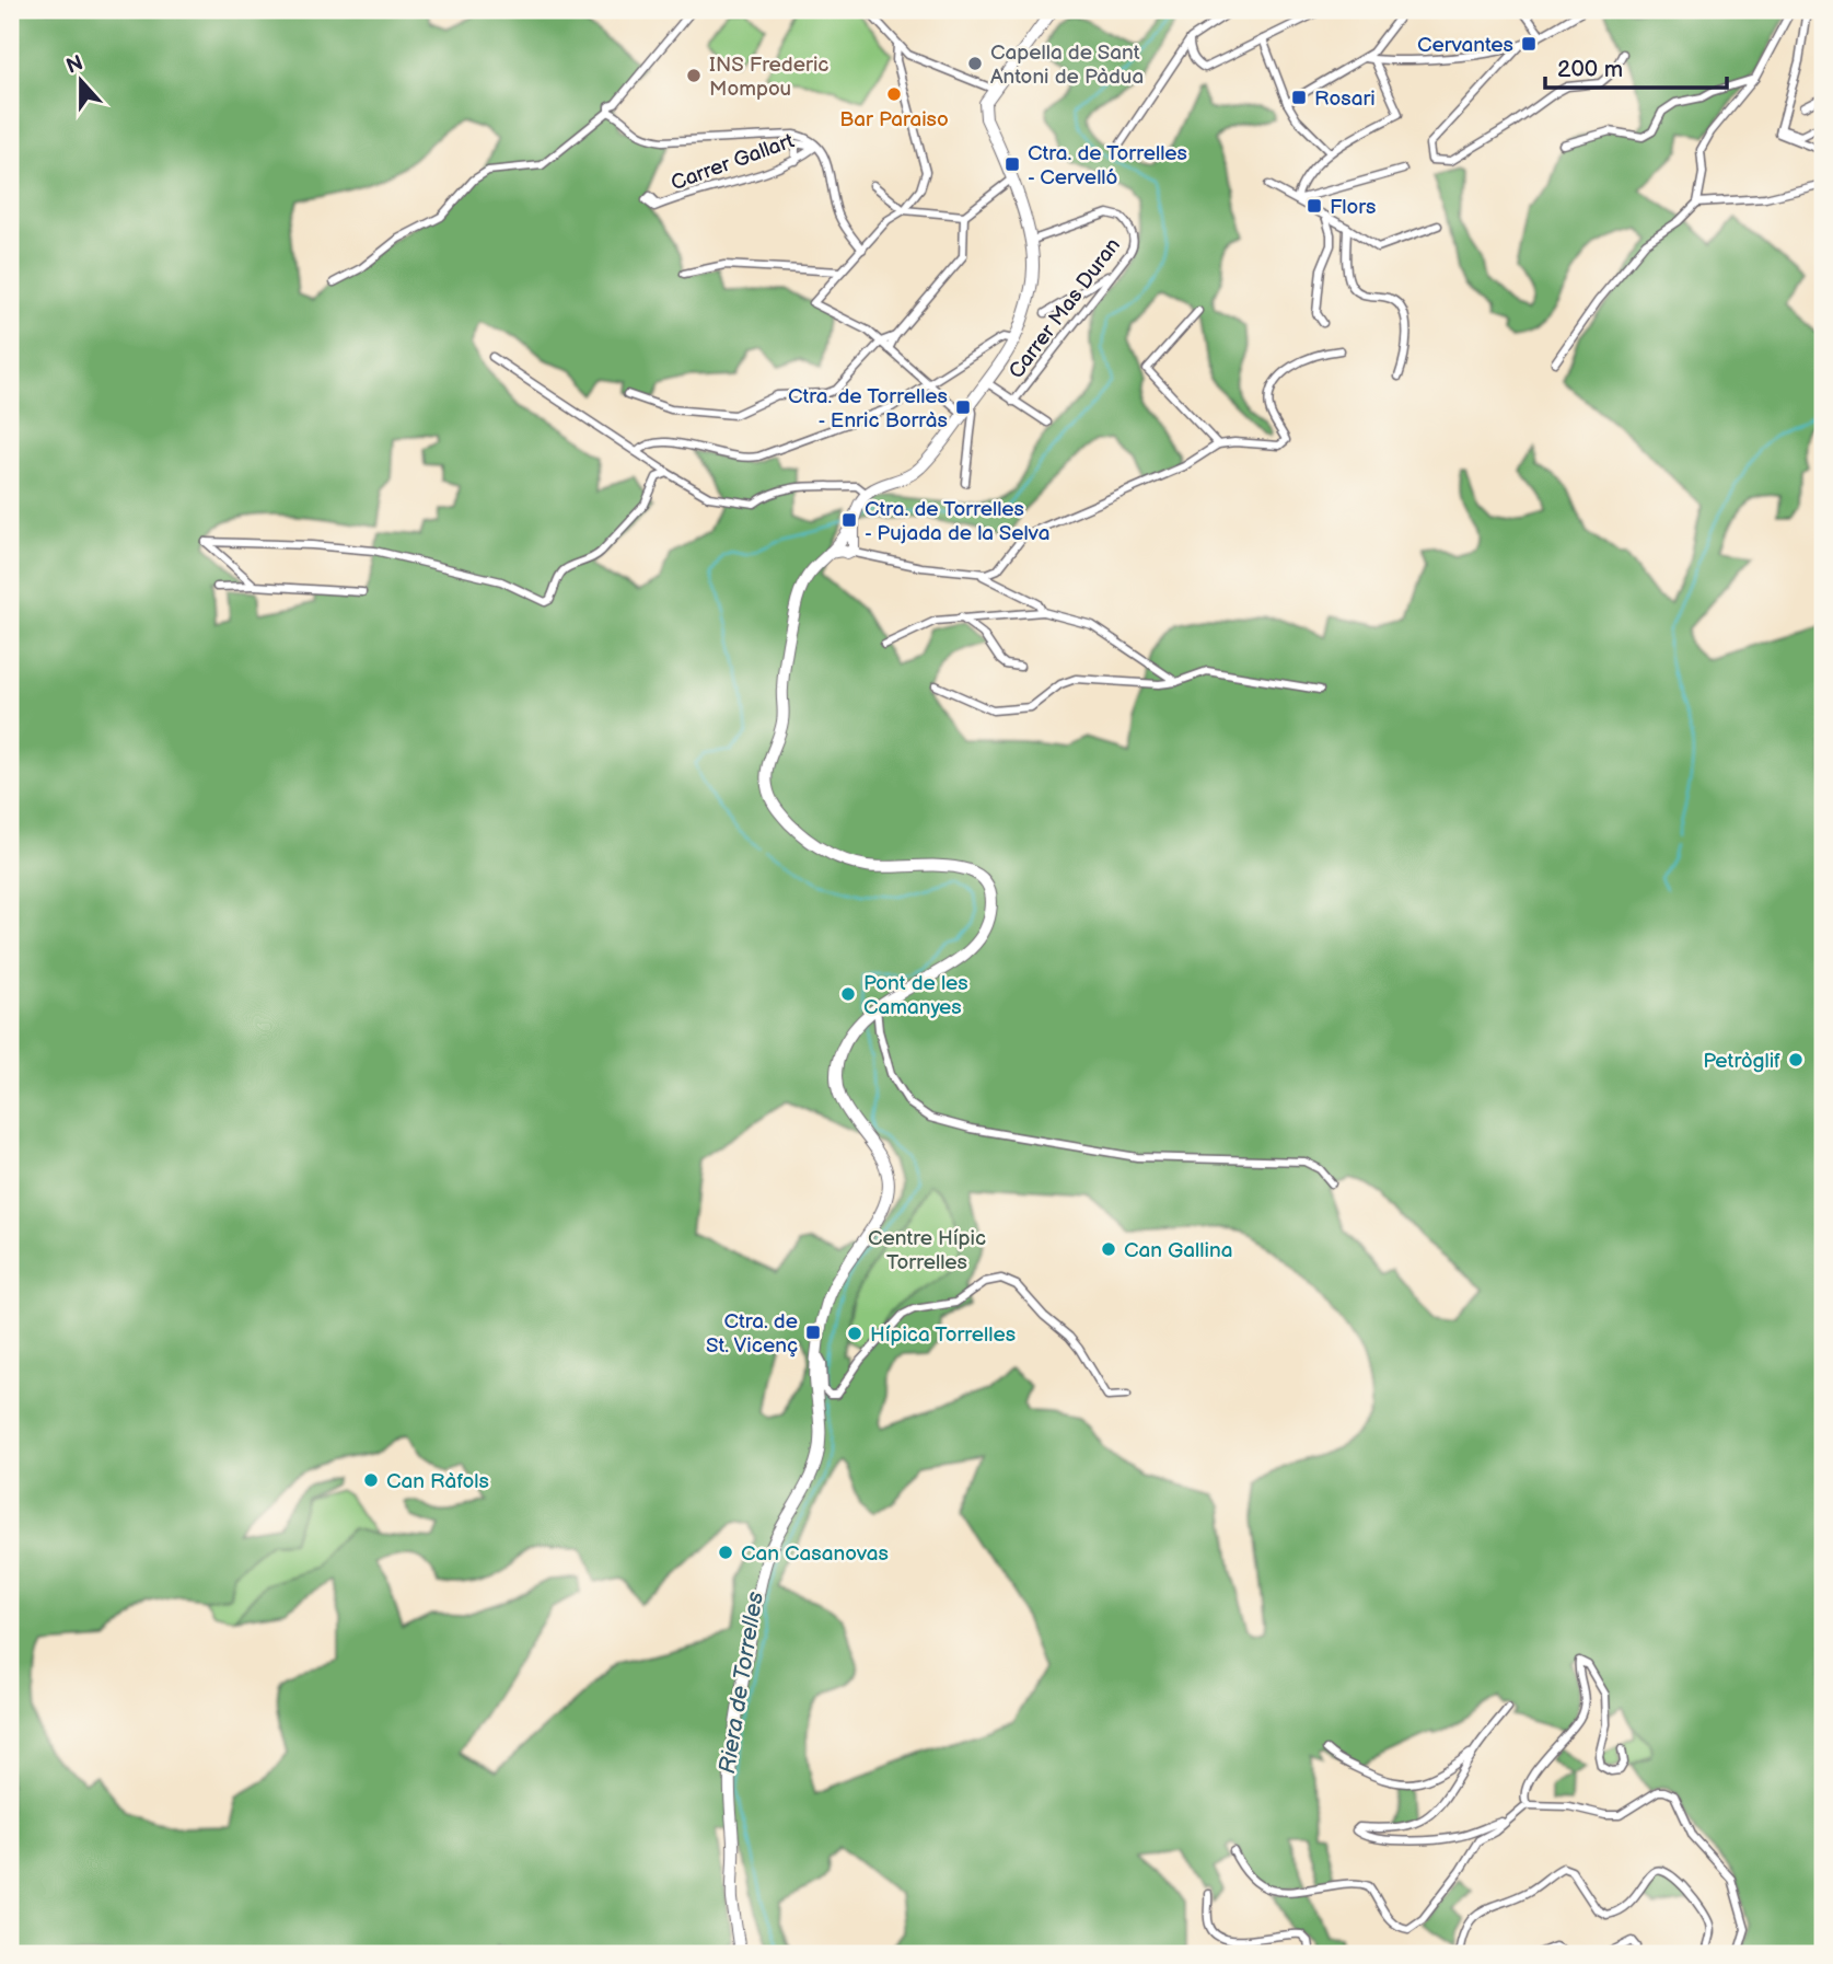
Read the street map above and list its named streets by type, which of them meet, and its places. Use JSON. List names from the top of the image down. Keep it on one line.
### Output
{"streets":{"street":["Carrer Gallart","Carrer Mas Duran"]},"water":["Riera de Torrelles"],"parks":["Centre Hípic Torrelles"],"places":{"transit":["Cervantes","Rosari","Ctra. de Torrelles - Cervelló","Flors","Ctra. de Torrelles - Enric Borràs","Ctra. de Torrelles - Pujada de la Selva","Ctra. de St. Vicenç"],"other":["Capella de Sant Antoni de Pàdua","INS Frederic Mompou","Bar Paraiso","Pont de les Camanyes","Petròglif","Can Gallina","Hípica Torrelles","Can Ràfols","Can Casanovas"]},"scale_bar":"200 m","north":"top"}
